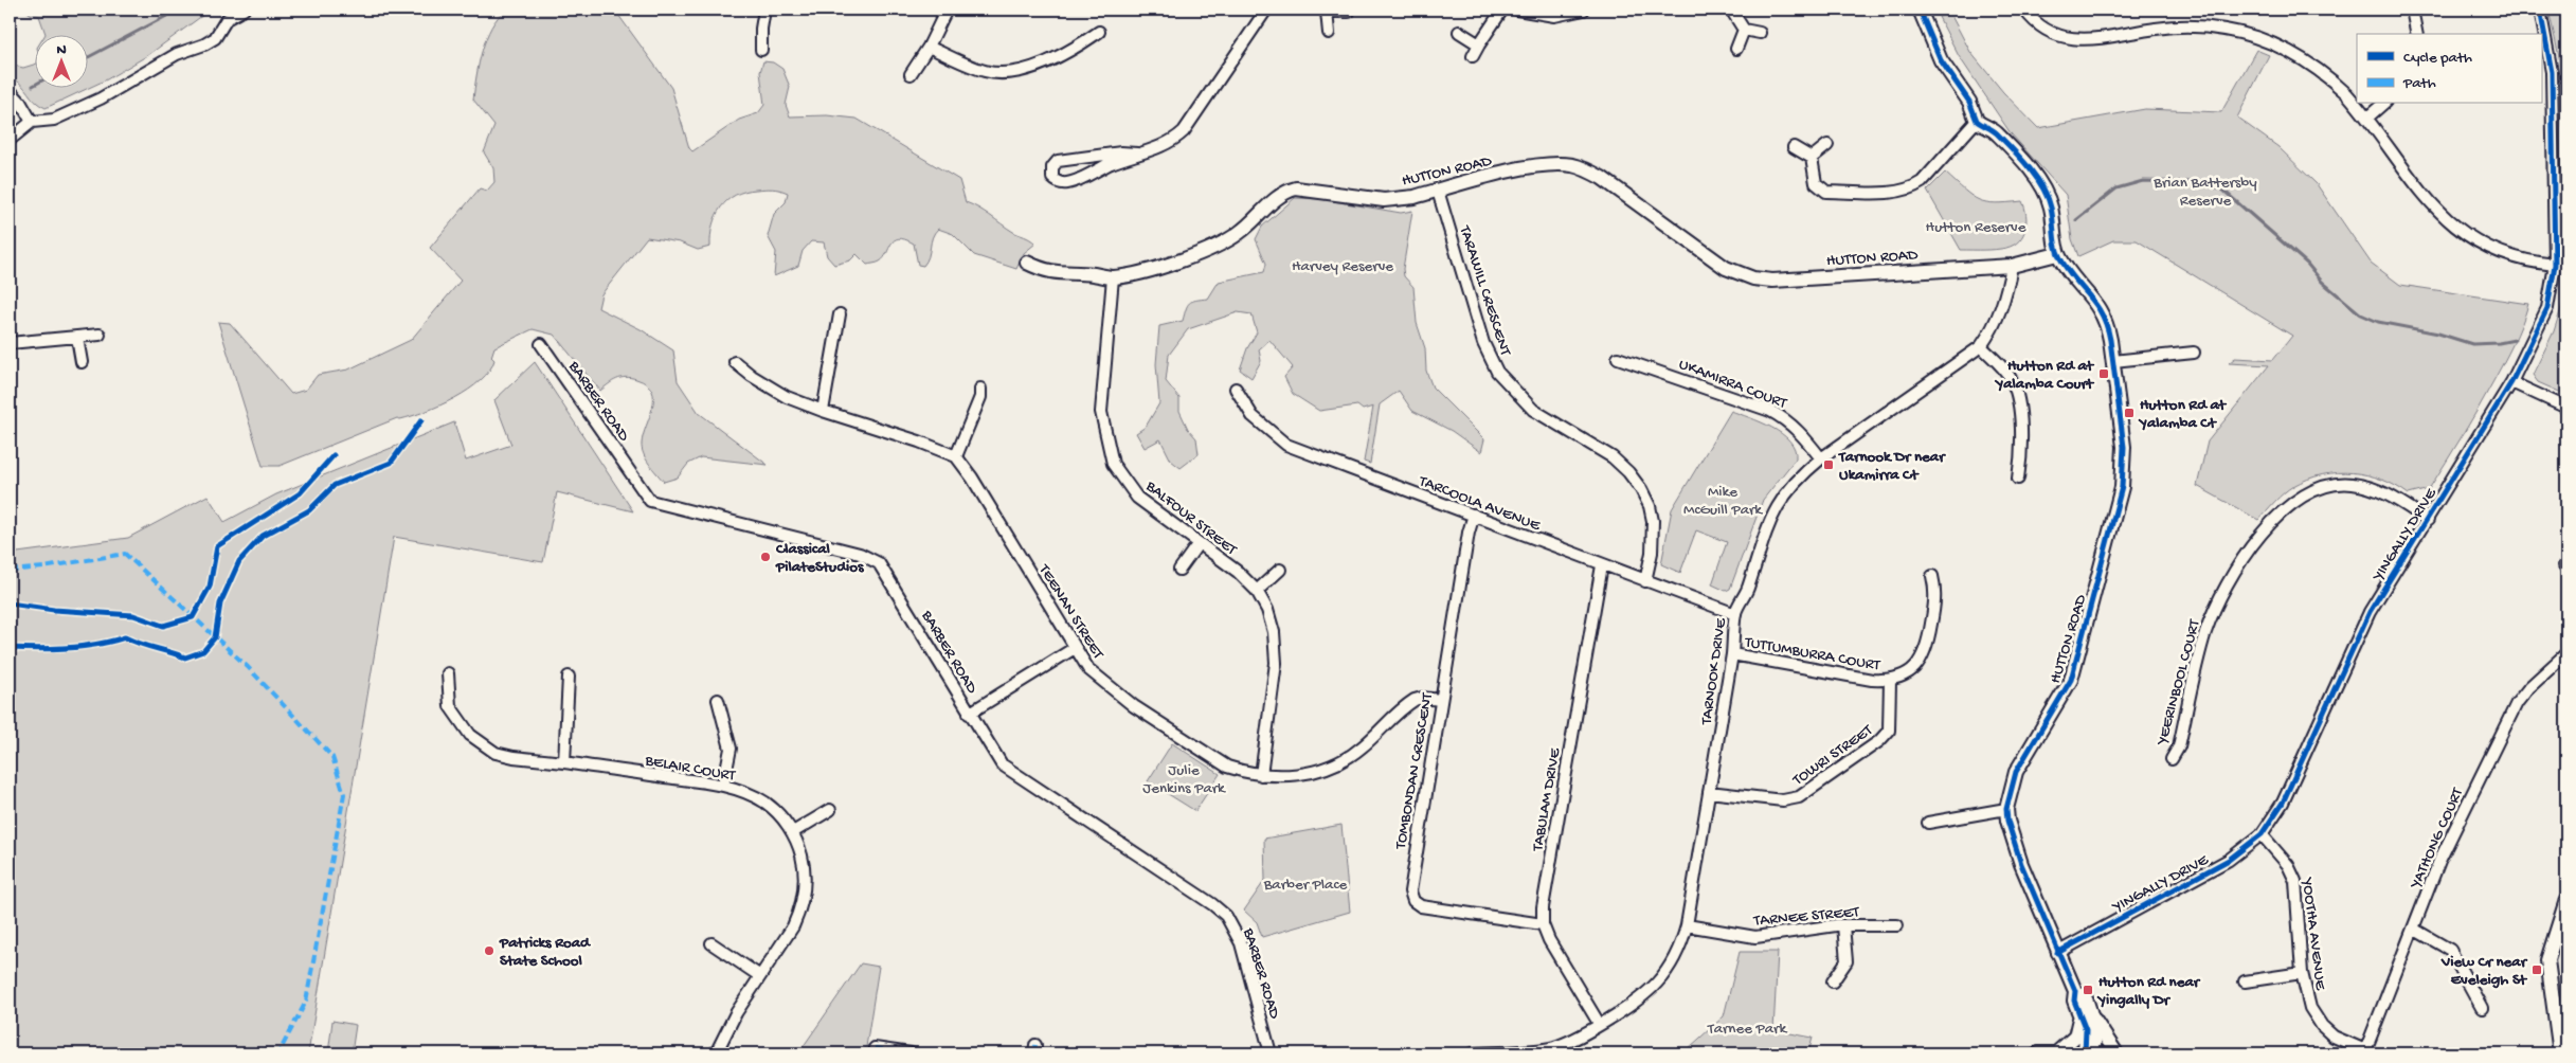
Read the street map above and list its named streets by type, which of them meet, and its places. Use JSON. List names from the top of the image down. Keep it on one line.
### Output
{"streets":{"street":["HUTTON ROAD","TARAWILL CRESCENT","UKAMIRRA COURT","BARBER ROAD","TARCOOLA AVENUE","BALFOUR STREET","YINGALLY DRIVE","TEENAN STREET","TUTTUMBURRA COURT","TARNOOK DRIVE","YEERINBOOL COURT","TOWRI STREET","BELAIR COURT","TOMBONDAN CRESCENT","TABULAM DRIVE","YATHONG COURT","TARNEE STREET","YOOTHA AVENUE"]},"crossings":[["HUTTON ROAD","TARAWILL CRESCENT"],["HUTTON ROAD","BALFOUR STREET"],["HUTTON ROAD","YINGALLY DRIVE"],["HUTTON ROAD","TARNOOK DRIVE"],["TARAWILL CRESCENT","TARCOOLA AVENUE"],["UKAMIRRA COURT","TARNOOK DRIVE"],["TARCOOLA AVENUE","TARNOOK DRIVE"],["TARCOOLA AVENUE","TOMBONDAN CRESCENT"],["TARCOOLA AVENUE","TABULAM DRIVE"],["BALFOUR STREET","TEENAN STREET"],["YINGALLY DRIVE","YEERINBOOL COURT"],["YINGALLY DRIVE","YOOTHA AVENUE"],["TEENAN STREET","TOMBONDAN CRESCENT"],["TUTTUMBURRA COURT","TARNOOK DRIVE"],["TUTTUMBURRA COURT","TOWRI STREET"],["TARNOOK DRIVE","TOWRI STREET"],["TARNOOK DRIVE","TABULAM DRIVE"],["TARNOOK DRIVE","TARNEE STREET"],["TOMBONDAN CRESCENT","TABULAM DRIVE"],["YATHONG COURT","YOOTHA AVENUE"]],"parks":["Brian Battersby Reserve","Hutton Reserve","Harvey Reserve","Mike McGuill Park","Julie Jenkins Park","Barber Place","Tarnee Park"],"places":{"transit":["Hutton Rd at Yalamba Court","Hutton Rd at Yalamba Ct","Tarnook Dr near Ukamirra Ct","View Cr near Eveleigh St","Hutton Rd near Yingally Dr"],"other":["Classical PilateStudios","Patricks Road State School"]},"legend":["Cycle path","Path"],"north":"top"}
